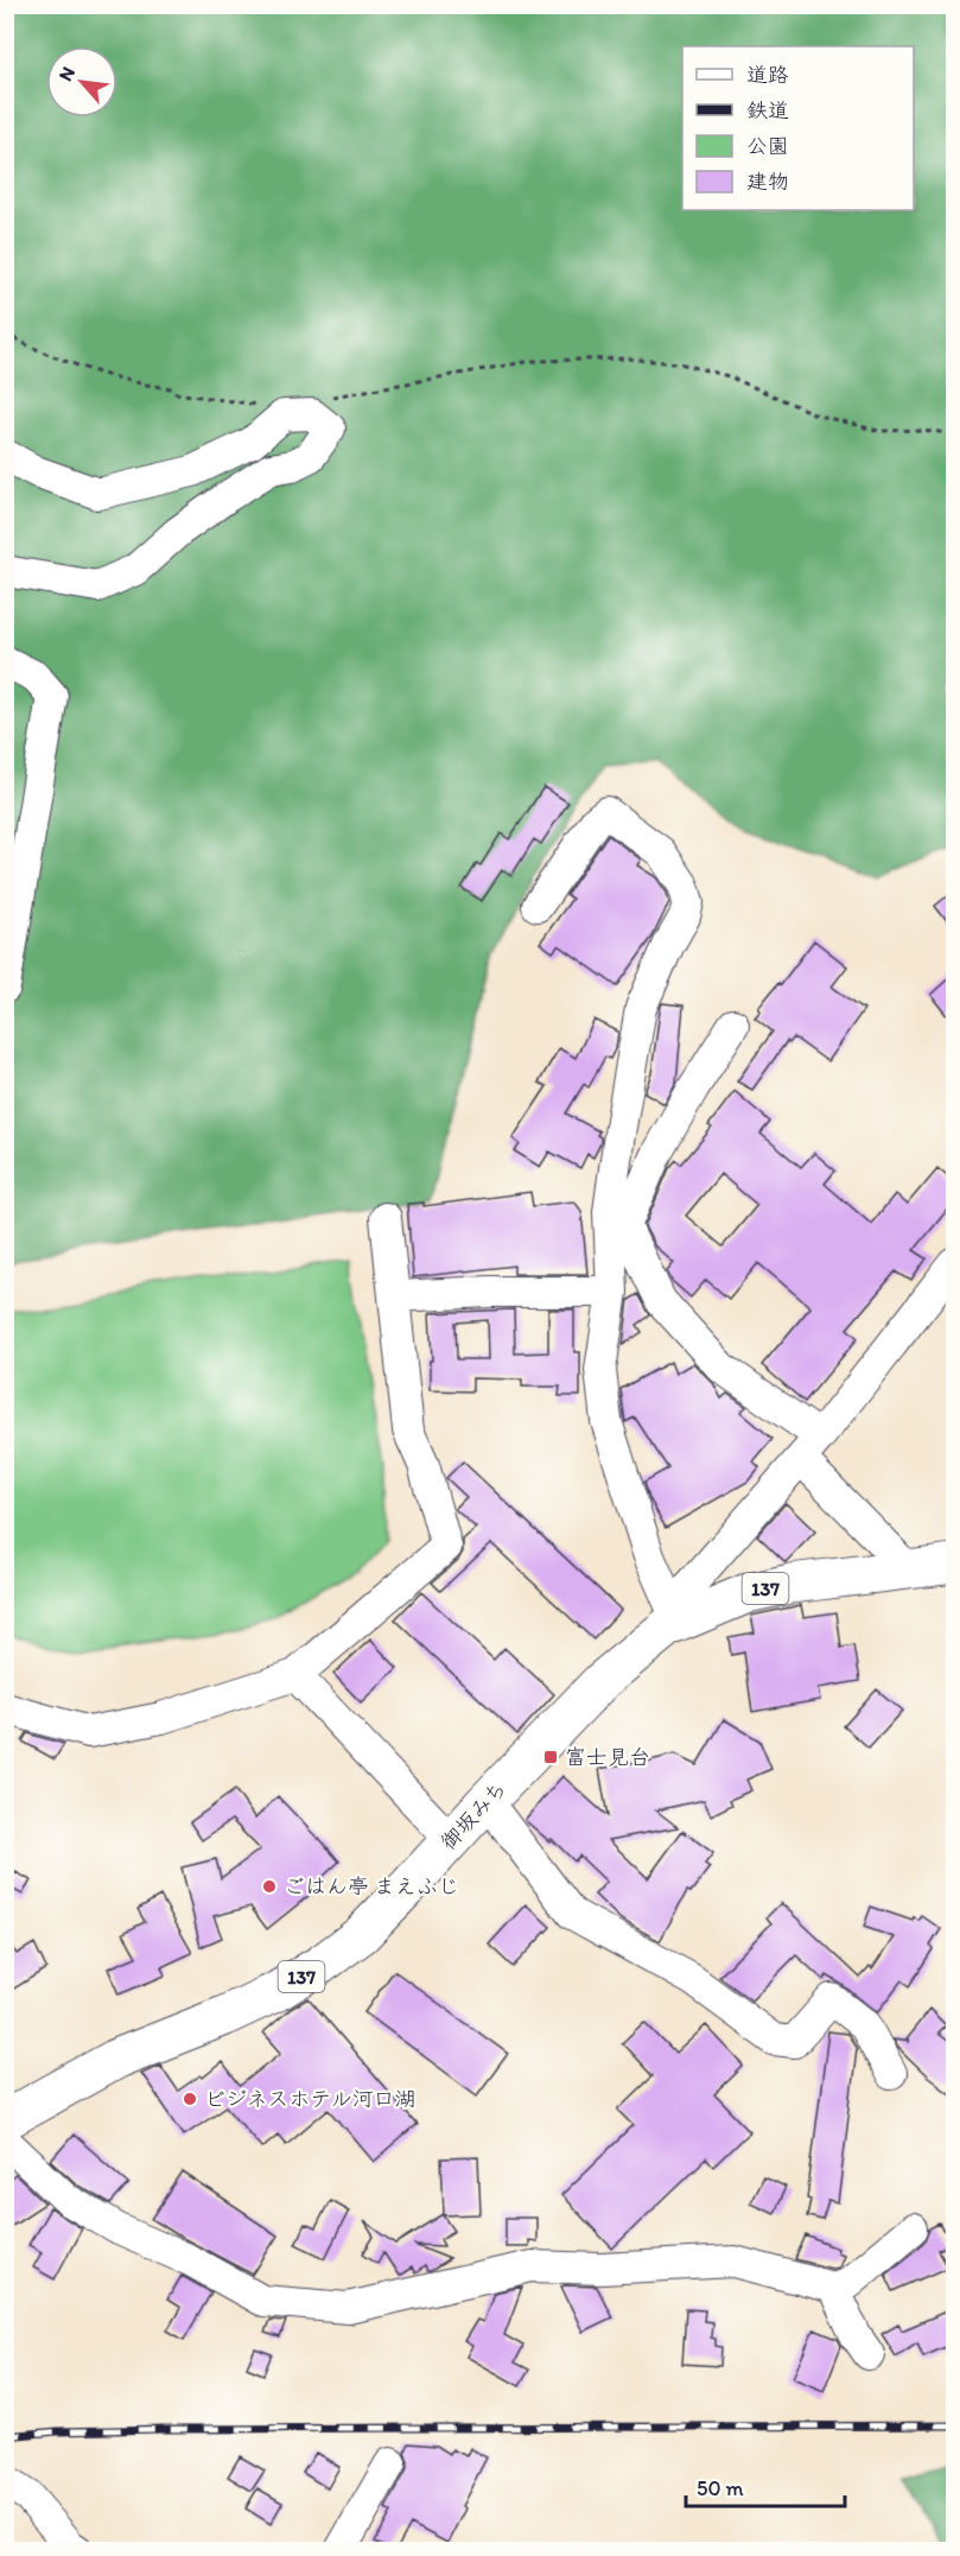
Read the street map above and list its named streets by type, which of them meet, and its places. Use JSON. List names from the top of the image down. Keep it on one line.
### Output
{"streets":{"highway":["137","御坂みち"]},"places":{"transit":["富士見台"],"other":["ごはん亭 まえふじ","ビジネスホテル河口湖"]},"legend":["道路","鉄道","公園","建物"],"scale_bar":"50 m","north":"top left"}
